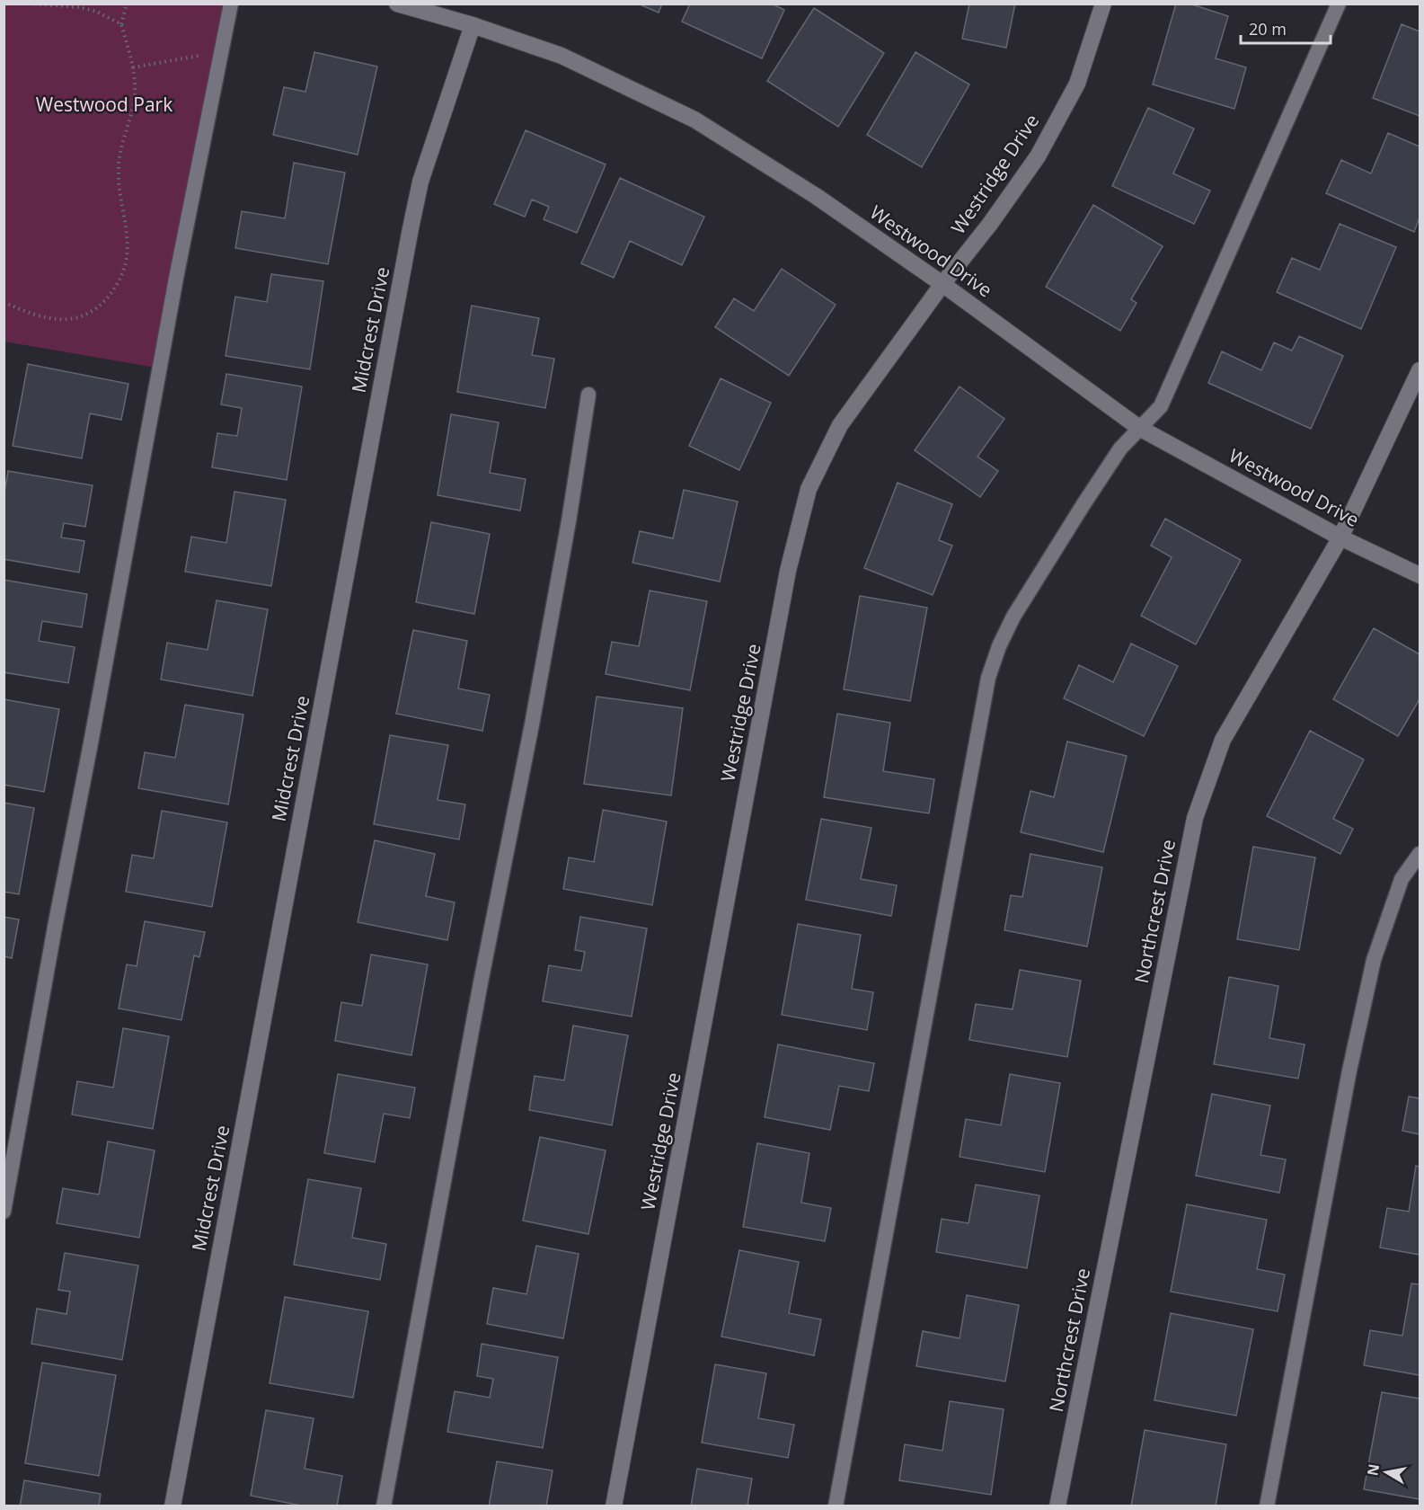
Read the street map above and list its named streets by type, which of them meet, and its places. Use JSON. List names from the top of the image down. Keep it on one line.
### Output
{"streets":{"street":["Westridge Drive","Westwood Drive","Midcrest Drive","Northcrest Drive"]},"crossings":[["Westridge Drive","Westwood Drive"],["Westwood Drive","Midcrest Drive"],["Westwood Drive","Northcrest Drive"]],"parks":["Westwood Park"],"scale_bar":"20 m","north":"left"}
